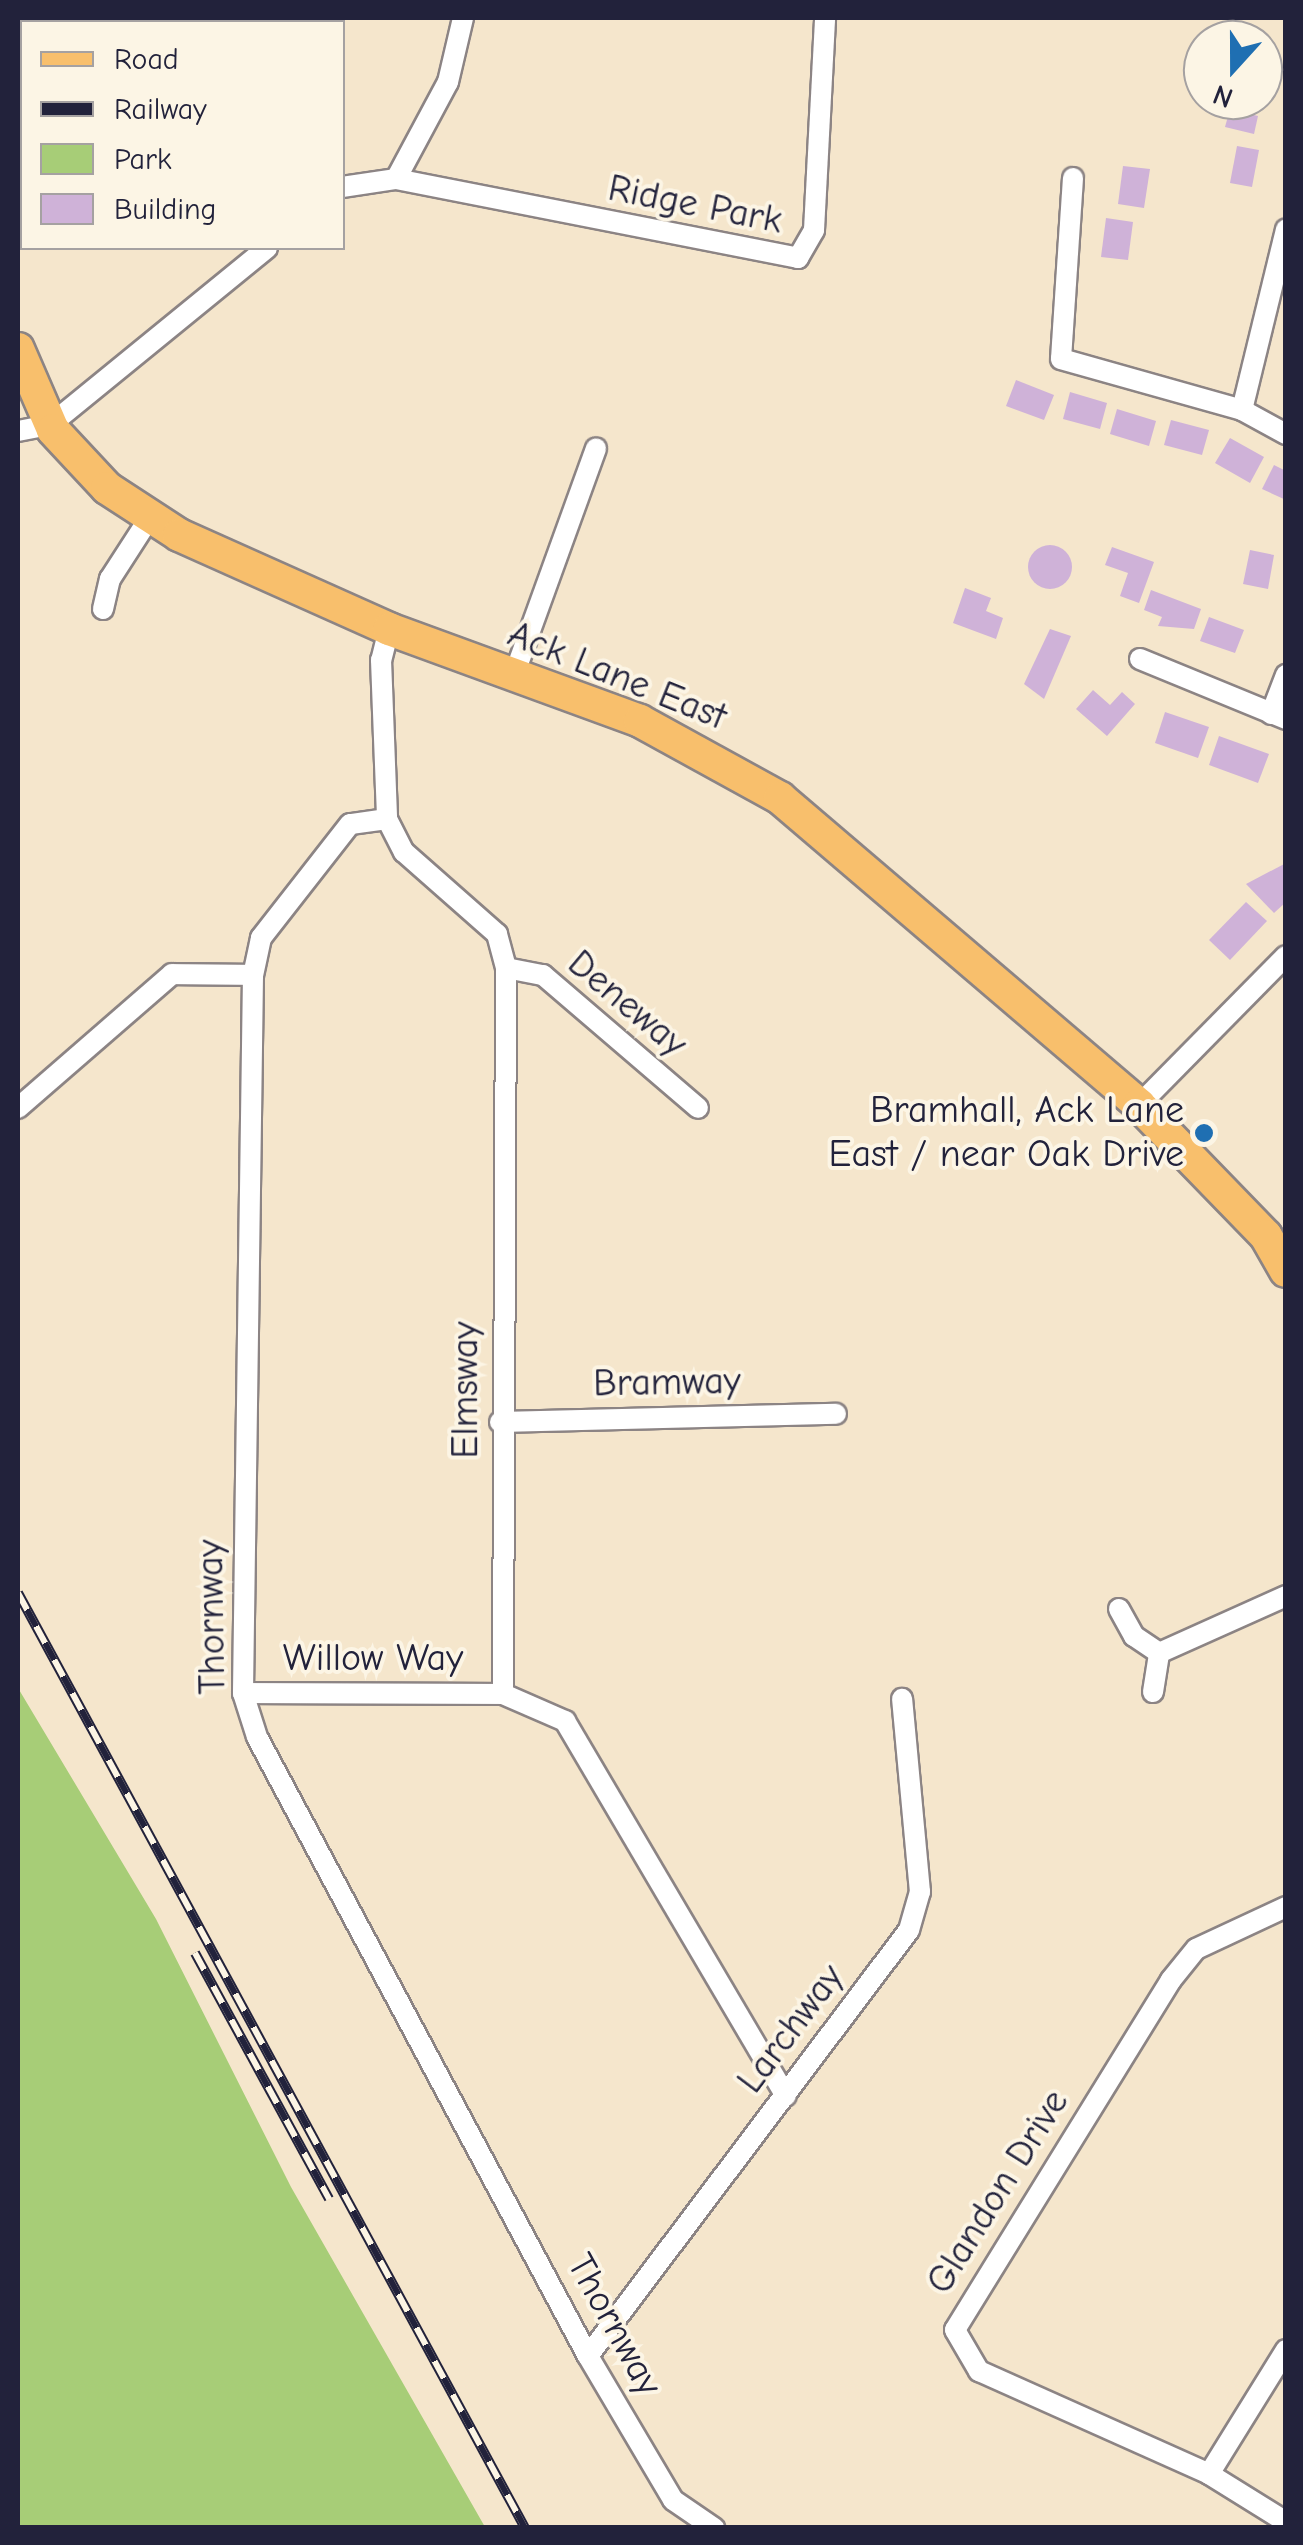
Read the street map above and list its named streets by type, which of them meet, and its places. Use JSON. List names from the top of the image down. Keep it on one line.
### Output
{"streets":{"main road":["Ack Lane East"],"street":["Ridge Park","Deneway","Bramway","Elmsway","Thornway","Willow Way","Larchway","Glandon Drive"]},"crossings":[["Deneway","Elmsway"],["Bramway","Elmsway"],["Elmsway","Thornway"],["Elmsway","Willow Way"],["Thornway","Willow Way"],["Thornway","Larchway"]],"places":["Bramhall, Ack Lane East / near Oak Drive"],"legend":["Road","Railway","Park","Building"],"north":"bottom"}
